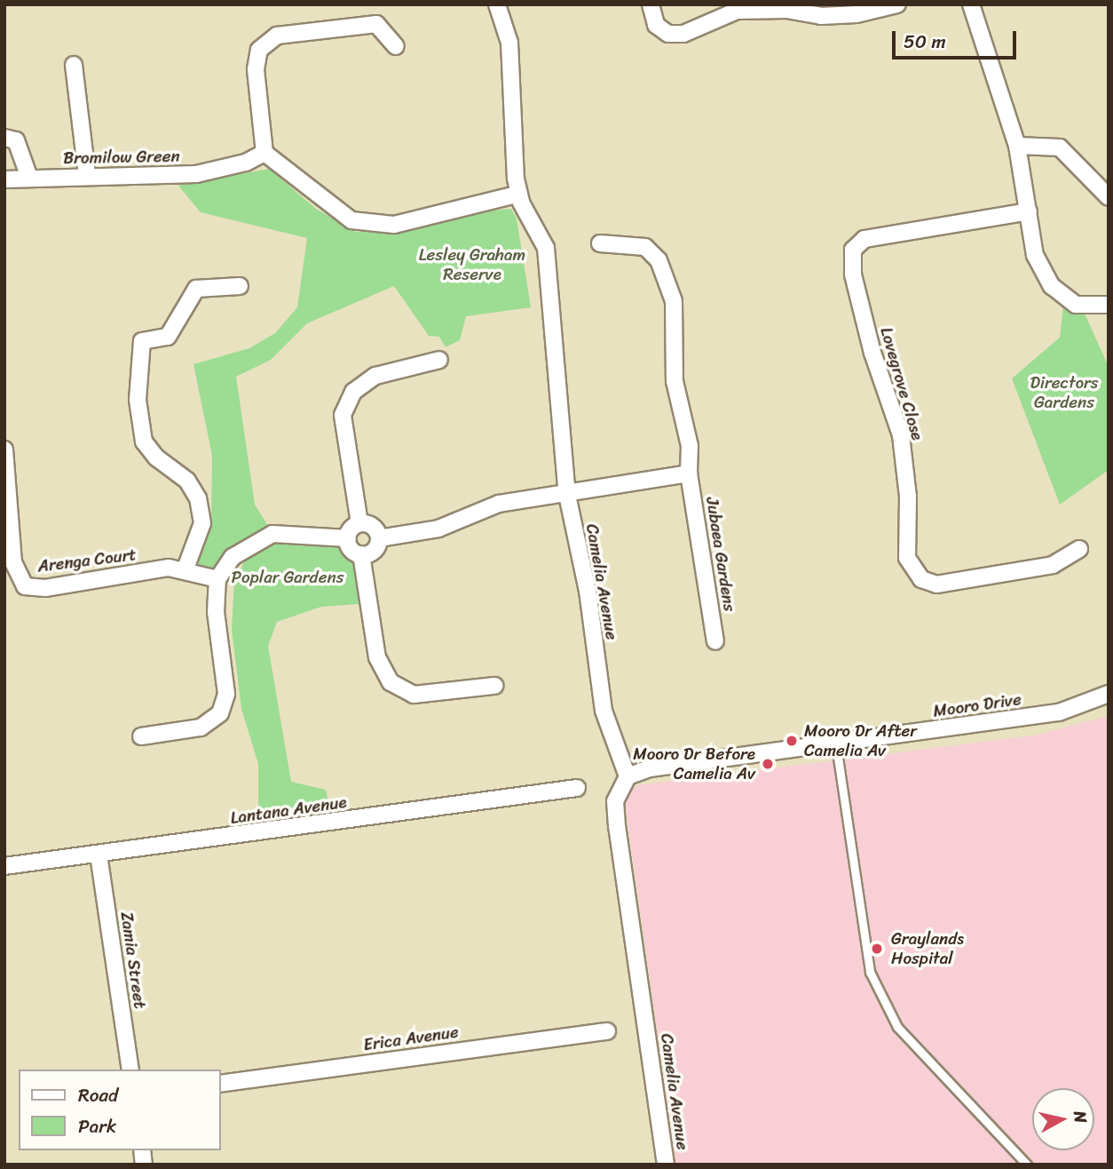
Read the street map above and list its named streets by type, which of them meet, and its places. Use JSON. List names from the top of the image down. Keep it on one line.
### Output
{"streets":{"street":["Bromilow Green","Lovegrove Close","Jubaea Gardens","Arenga Court","Camelia Avenue","Mooro Drive","Lantana Avenue","Zamia Street","Erica Avenue"]},"crossings":[["Camelia Avenue","Mooro Drive"],["Lantana Avenue","Zamia Street"]],"parks":["Lesley Graham Reserve","Directors Gardens","Poplar Gardens"],"places":["Mooro Dr After Camelia Av","Mooro Dr Before Camelia Av","Graylands Hospital"],"legend":["Road","Park"],"scale_bar":"50 m","north":"right"}
